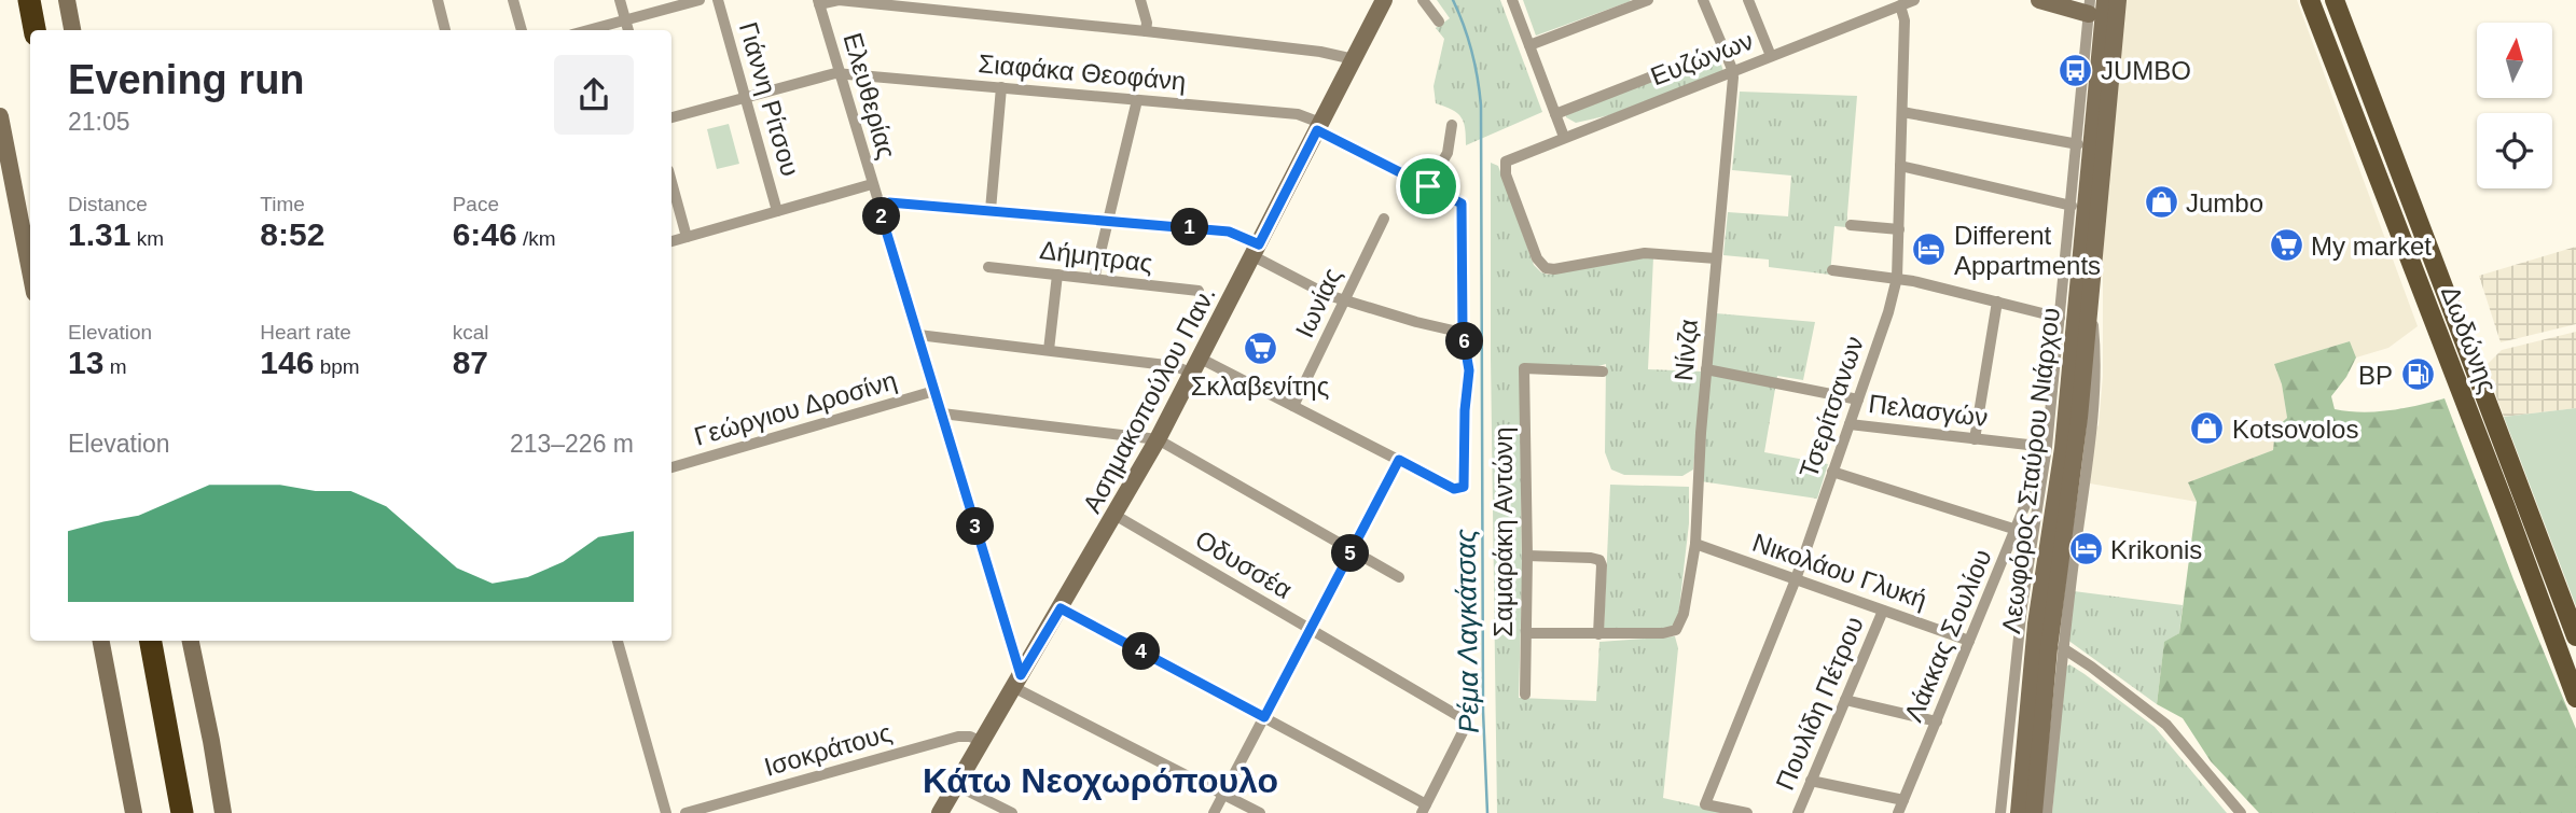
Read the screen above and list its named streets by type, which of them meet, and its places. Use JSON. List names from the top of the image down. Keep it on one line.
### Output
{"streets":{"main road":["Δωδώνης","Ασημακοπούλου Παν.","Λεωφόρος Σταύρου Νιάρχου"],"street":["Ευζώνων","Σιαφάκα Θεοφάνη","Ελευθερίας","Γιάννη Ρίτσου","Δήμητρας","Ιωνίας","Νίνζα","Τσερίτσανων","Γεώργιου Δροσίνη","Πελασγών","Σαμαράκη Αντώνη","Οδυσσέα","Νικολάου Γλυκή","Λάκκας Σουλίου","Πουλίδη Πέτρου","Ισοκράτους"]},"crossings":[["Ευζώνων","Νίνζα"],["Ευζώνων","Τσερίτσανων"],["Σιαφάκα Θεοφάνη","Ελευθερίας"],["Σιαφάκα Θεοφάνη","Γιάννη Ρίτσου"],["Σιαφάκα Θεοφάνη","Ασημακοπούλου Παν."],["Ελευθερίας","Ασημακοπούλου Παν."],["Ελευθερίας","Γεώργιου Δροσίνη"],["Νίνζα","Νικολάου Γλυκή"],["Ασημακοπούλου Παν.","Οδυσσέα"],["Ασημακοπούλου Παν.","Ισοκράτους"],["Τσερίτσανων","Πελασγών"],["Τσερίτσανων","Νικολάου Γλυκή"],["Νικολάου Γλυκή","Λάκκας Σουλίου"],["Νικολάου Γλυκή","Πουλίδη Πέτρου"]],"districts":["Κάτω Νεοχωρόπουλο"],"water":["Ρέμα Λαγκάτσας"],"places":{"bus stop":["JUMBO"],"shop":["Jumbo","Kotsovolos"],"supermarket":["My market","Σκλαβενίτης"],"hotel":["Different Appartments","Krikonis"],"fuel station":["BP"]},"north":"top","page":{"heading":["Evening run","21:05"],"stats":[["Distance","1.31 km"],["Time","8:52"],["Pace","6:46 /km"],["Elevation","13 m"],["Heart rate","146 bpm"],["kcal","87"]],"pins":["2","1","6","3","5","4"],"chart":["Elevation","213–226 m"]}}
